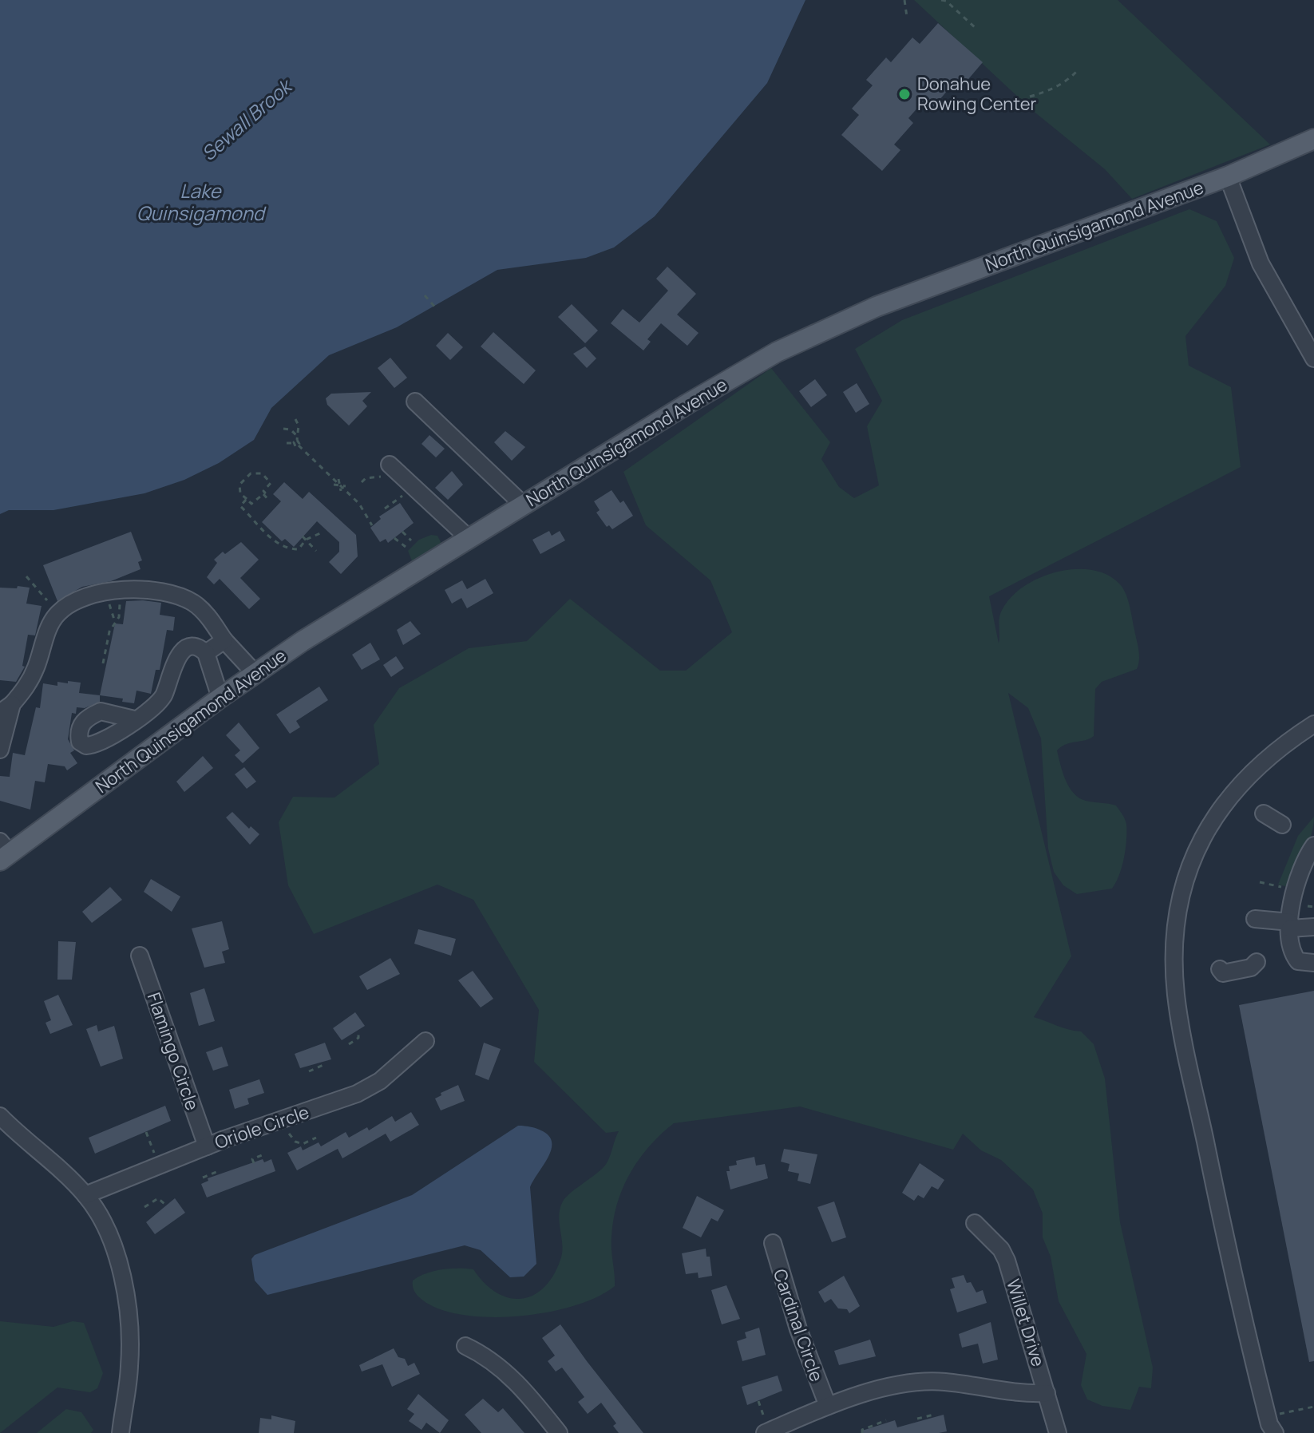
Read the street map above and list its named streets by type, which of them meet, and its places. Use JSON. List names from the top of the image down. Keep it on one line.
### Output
{"streets":{"main road":["North Quinsigamond Avenue"],"street":["Flamingo Circle","Oriole Circle","Willet Drive","Cardinal Circle"]},"crossings":[["Flamingo Circle","Oriole Circle"]],"water":["Sewall Brook","Lake Quinsigamond"],"places":["Donahue Rowing Center"]}
